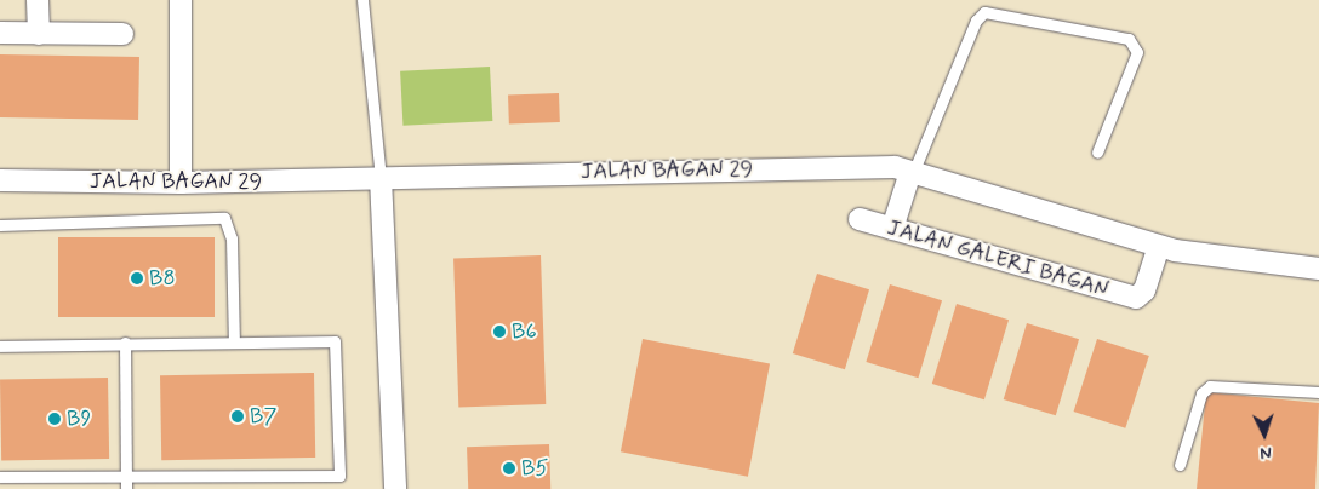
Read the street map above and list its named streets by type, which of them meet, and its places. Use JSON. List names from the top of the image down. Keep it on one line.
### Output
{"streets":{"street":["JALAN BAGAN 29","JALAN GALERI BAGAN"]},"crossings":[["JALAN BAGAN 29","JALAN GALERI BAGAN"]],"places":["B8","B6","B7","B9","B5"],"north":"bottom"}
